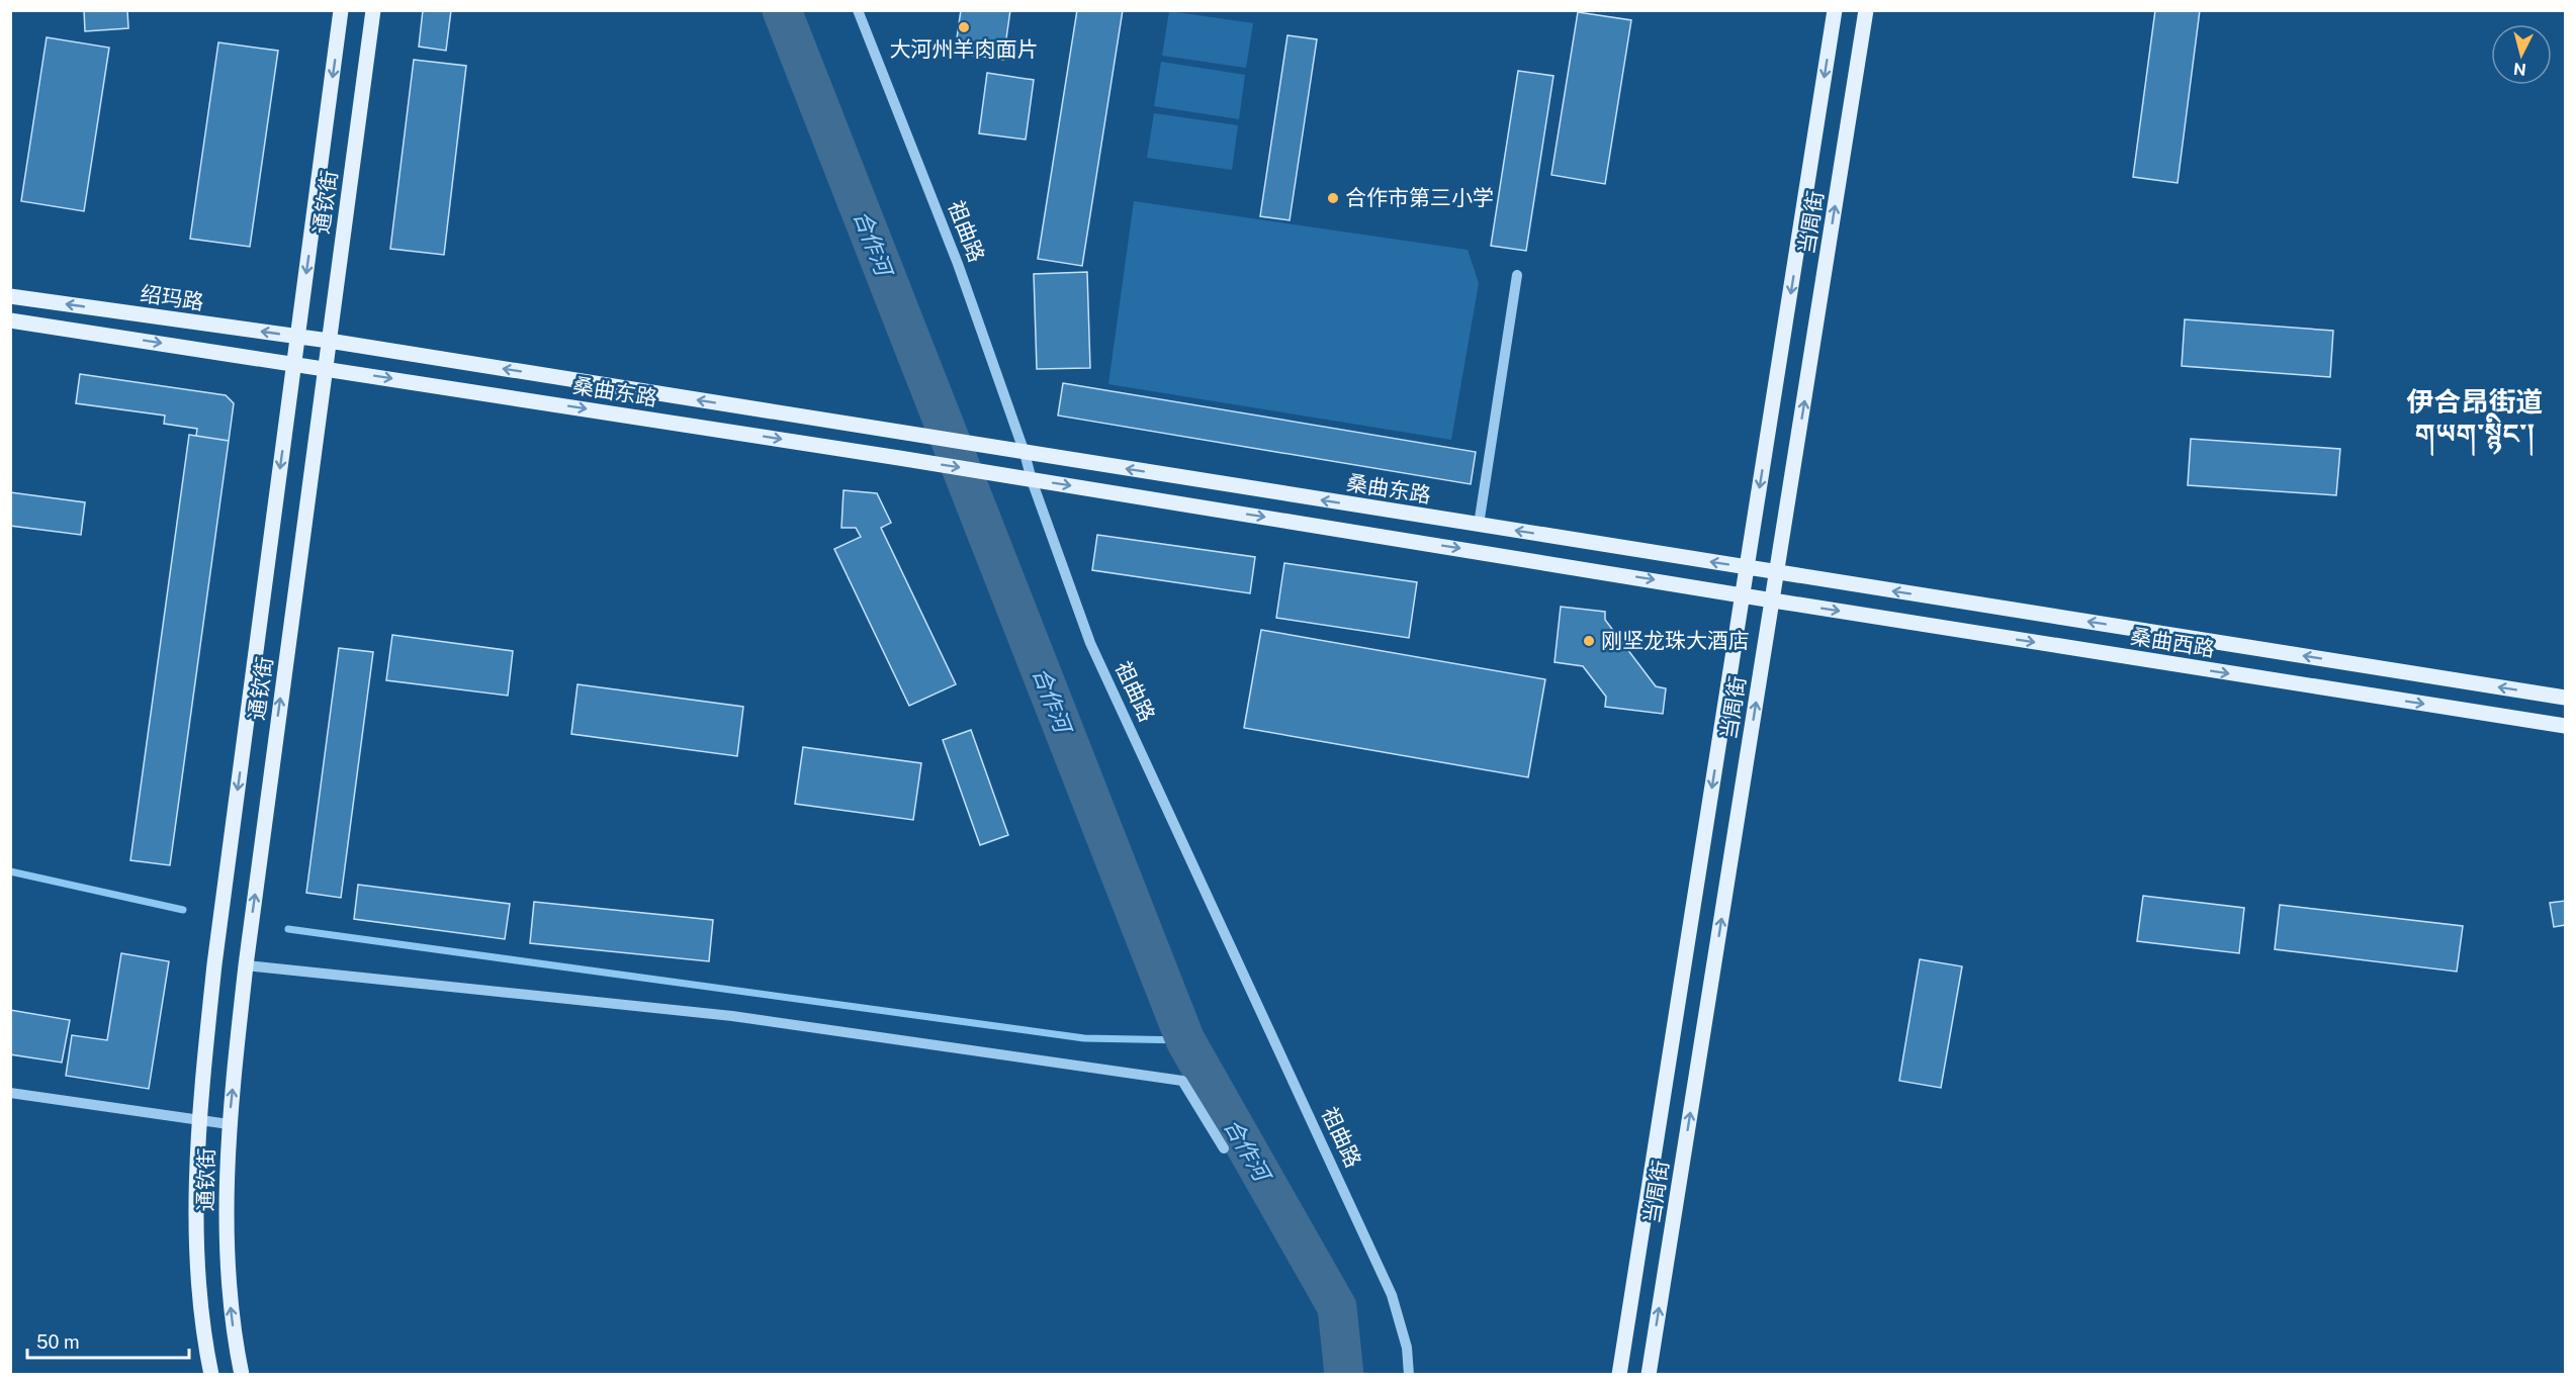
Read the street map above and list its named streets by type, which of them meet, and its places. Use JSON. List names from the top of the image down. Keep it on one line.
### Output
{"streets":{"main road":["通钦街","当周街","绍玛路","桑曲东路","桑曲西路"],"street":["祖曲路"]},"crossings":[["通钦街","绍玛路"],["通钦街","桑曲东路"],["当周街","桑曲东路"],["当周街","桑曲西路"],["祖曲路","桑曲东路"],["绍玛路","桑曲东路"],["桑曲东路","桑曲西路"]],"districts":["伊合昂街道 གཡག་སྙིང༌།"],"water":["合作河"],"places":["大河州羊肉面片","合作市第三小学","刚坚龙珠大酒店"],"scale_bar":"50 m","north":"bottom"}
